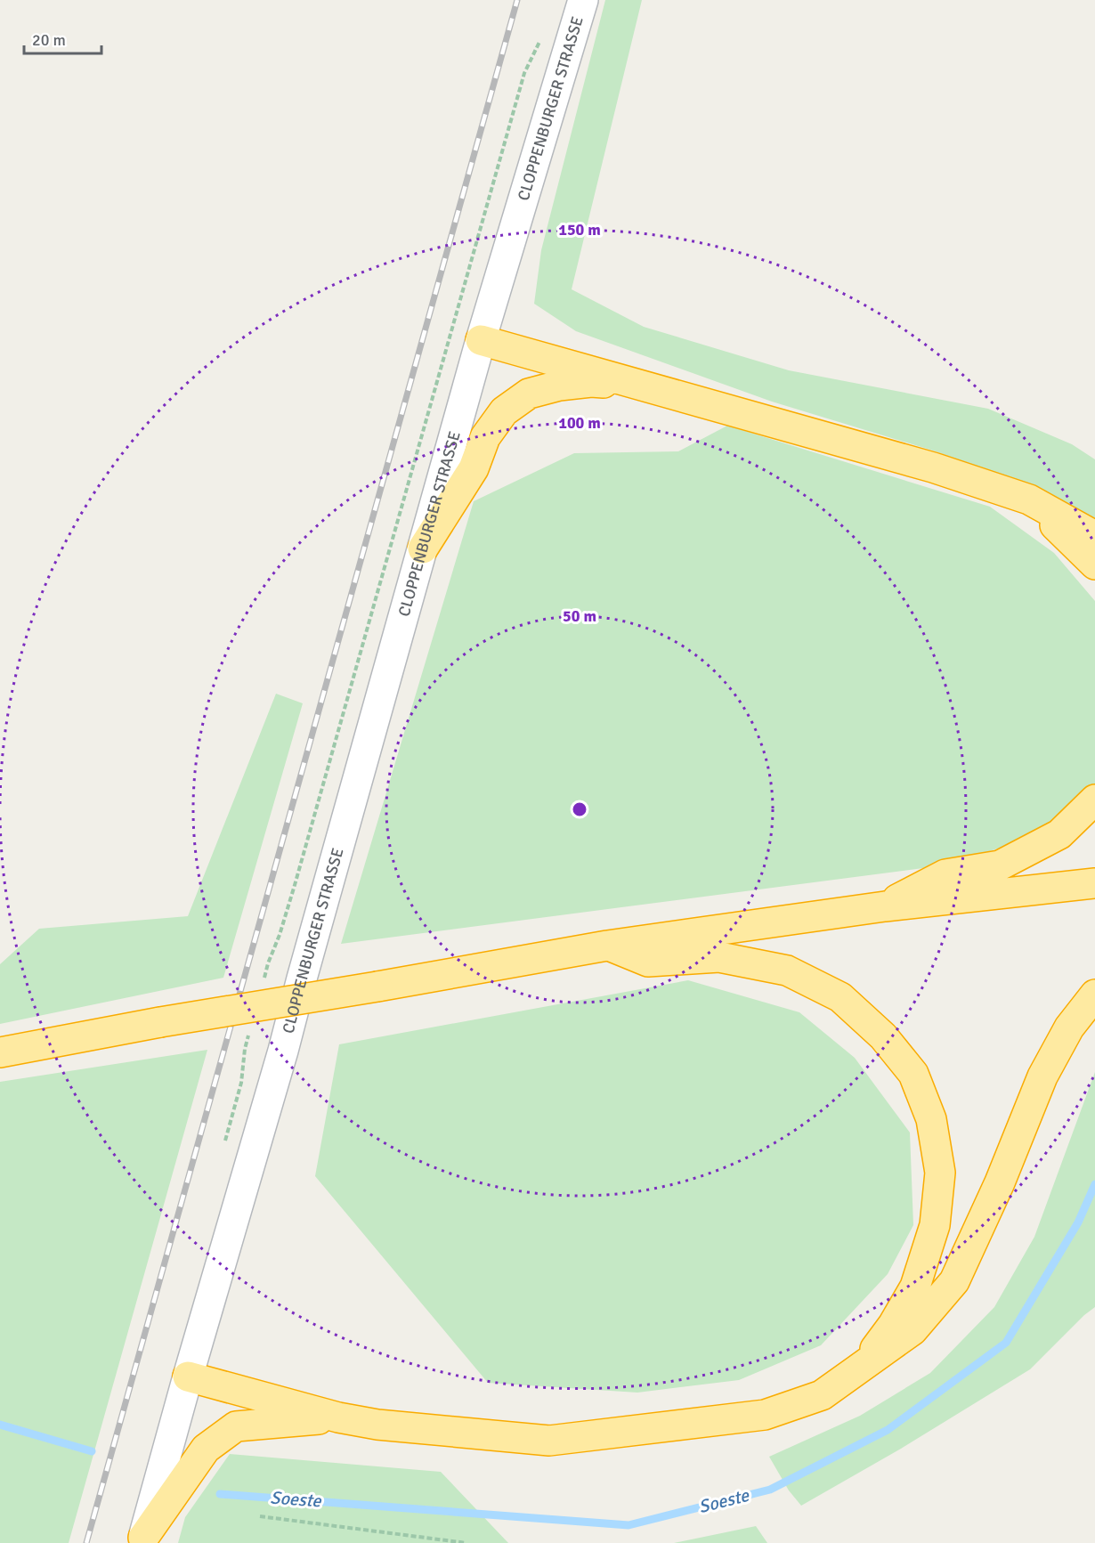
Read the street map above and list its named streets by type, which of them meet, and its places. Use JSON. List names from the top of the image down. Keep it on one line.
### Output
{"streets":{"street":["CLOPPENBURGER STRASSE"]},"water":["Soeste"],"scale_bar":"20 m","rings":["150 m","100 m","50 m"]}
